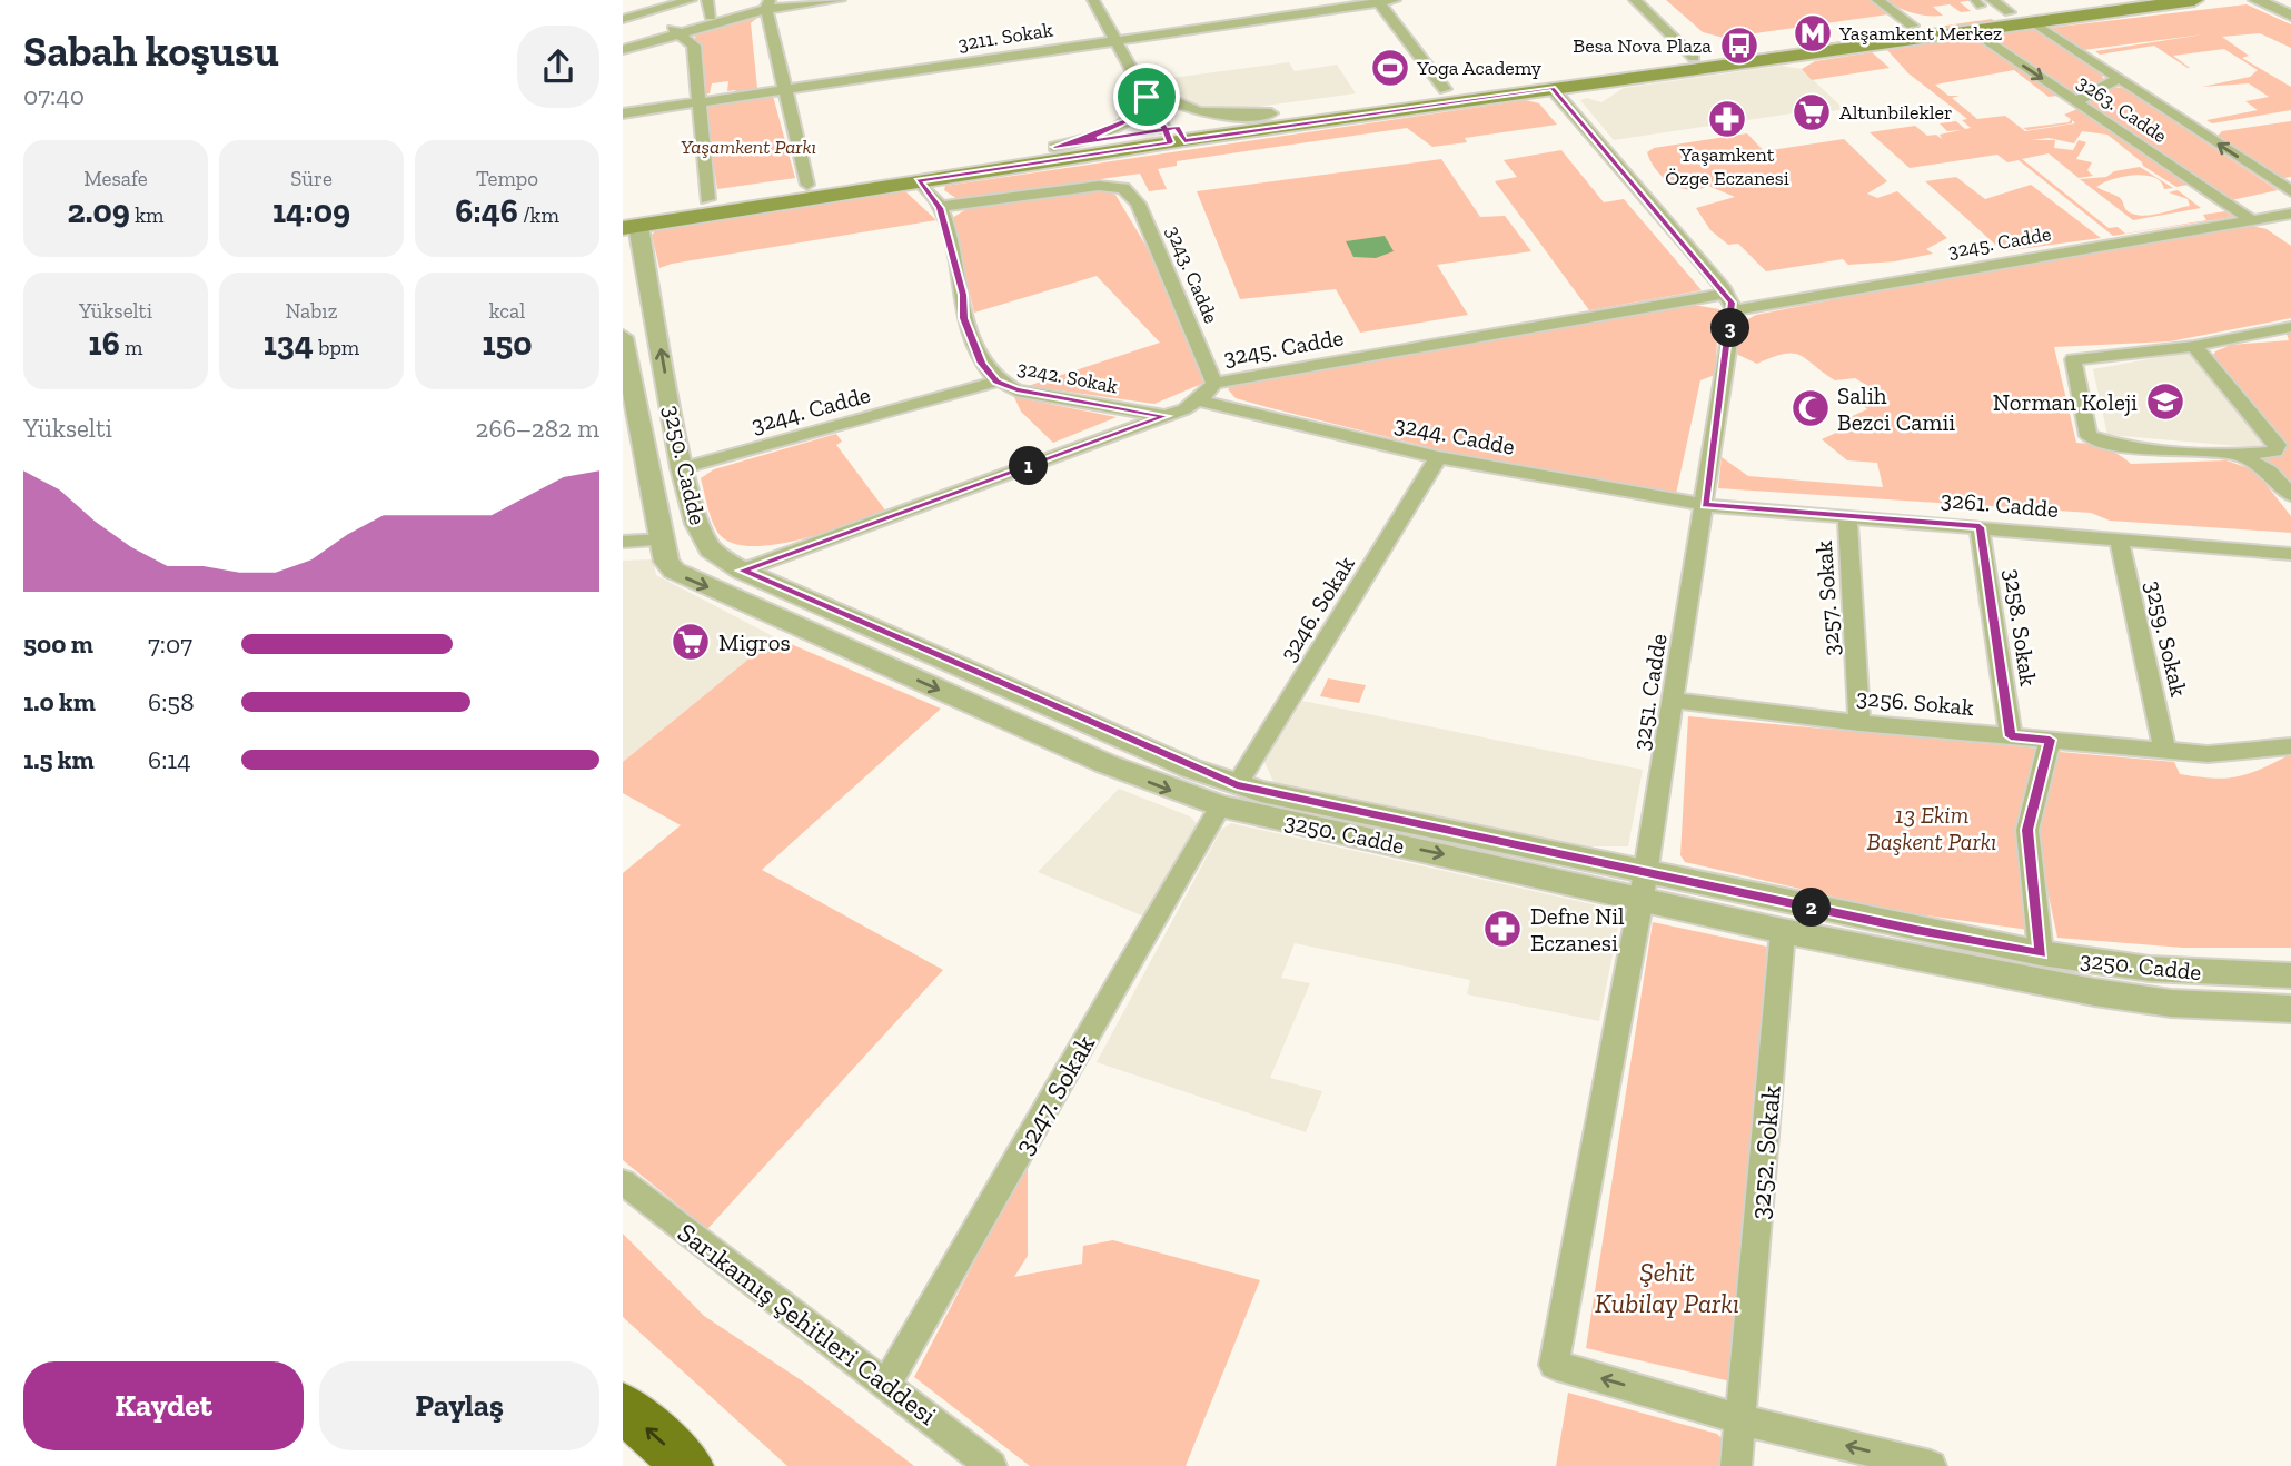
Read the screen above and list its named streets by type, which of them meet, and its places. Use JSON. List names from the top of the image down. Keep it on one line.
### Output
{"streets":{"street":["3211. Sokak","3263. Cadde","3245. Cadde","3243. Cadde","3242. Sokak","3244. Cadde","3250. Cadde","3261. Cadde","3257. Sokak","3246. Sokak","3258. Sokak","3259. Sokak","3251. Cadde","3256. Sokak","3247. Sokak","3252. Sokak","Sarıkamış Şehitleri Caddesi"]},"crossings":[["3263. Cadde","3245. Cadde"],["3245. Cadde","3243. Cadde"],["3245. Cadde","3242. Sokak"],["3245. Cadde","3244. Cadde"],["3245. Cadde","3250. Cadde"],["3245. Cadde","3251. Cadde"],["3243. Cadde","3242. Sokak"],["3242. Sokak","3244. Cadde"],["3244. Cadde","3250. Cadde"],["3244. Cadde","3261. Cadde"],["3244. Cadde","3246. Sokak"],["3244. Cadde","3251. Cadde"],["3250. Cadde","3246. Sokak"],["3250. Cadde","3251. Cadde"],["3250. Cadde","3247. Sokak"],["3250. Cadde","3252. Sokak"],["3261. Cadde","3257. Sokak"],["3261. Cadde","3258. Sokak"],["3261. Cadde","3259. Sokak"],["3261. Cadde","3251. Cadde"],["3257. Sokak","3256. Sokak"],["3246. Sokak","3247. Sokak"],["3258. Sokak","3256. Sokak"],["3259. Sokak","3256. Sokak"],["3251. Cadde","3256. Sokak"],["3251. Cadde","3252. Sokak"],["3247. Sokak","Sarıkamış Şehitleri Caddesi"]],"parks":["Yaşamkent Parkı","13 Ekim Başkent Parkı","Şehit Kubilay Parkı"],"places":{"metro station":["Yaşamkent Merkez"],"bus stop":["Besa Nova Plaza"],"sports":["Yoga Academy"],"supermarket":["Altunbilekler","Migros"],"pharmacy":["Yaşamkent Özge Eczanesi","Defne Nil Eczanesi"],"school or university":["Norman Koleji"],"mosque":["Salih Bezci Camii"]},"page":{"heading":["Sabah koşusu","07:40"],"stats":[["Mesafe","2.09 km"],["Süre","14:09"],["Tempo","6:46 /km"],["Yükselti","16 m"],["Nabız","134 bpm"],["kcal","150"]],"pins":["3","1","2"],"chart":["Yükselti","266–282 m"],"list":[{"name":"500 m","note":"7:07"},{"name":"1.0 km","note":"6:58"},{"name":"1.5 km","note":"6:14"}],"buttons":["Kaydet","Paylaş"]}}
